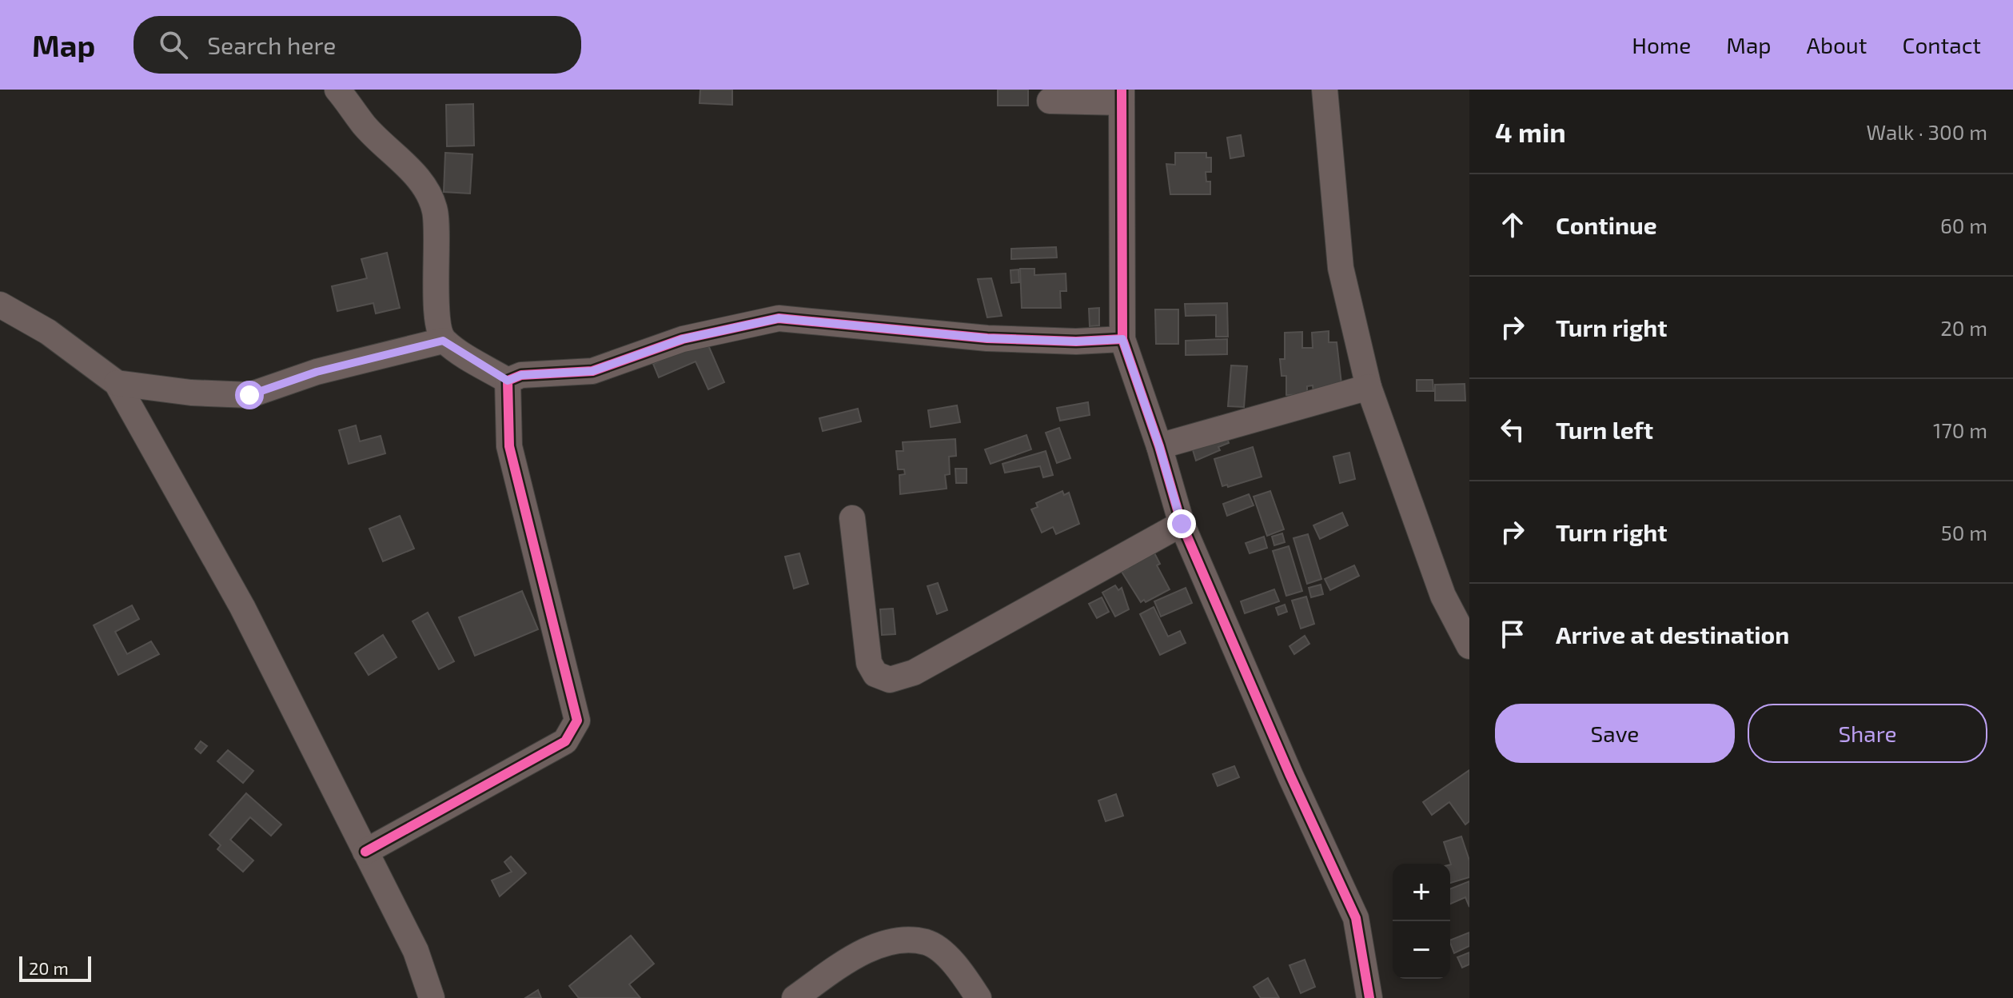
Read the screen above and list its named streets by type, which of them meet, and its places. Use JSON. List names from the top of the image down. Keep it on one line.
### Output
{"scale_bar":"20 m","page":{"header":"Map","search":"Search here","nav":["Home","Map","About","Contact"],"heading":["4 min","Walk · 300 m"],"list":[["Continue","60 m"],["Turn right","20 m"],["Turn left","170 m"],["Turn right","50 m"],"Arrive at destination"],"buttons":["Save","Share"],"map_buttons":["+","−"],"scale":"20 m"}}
